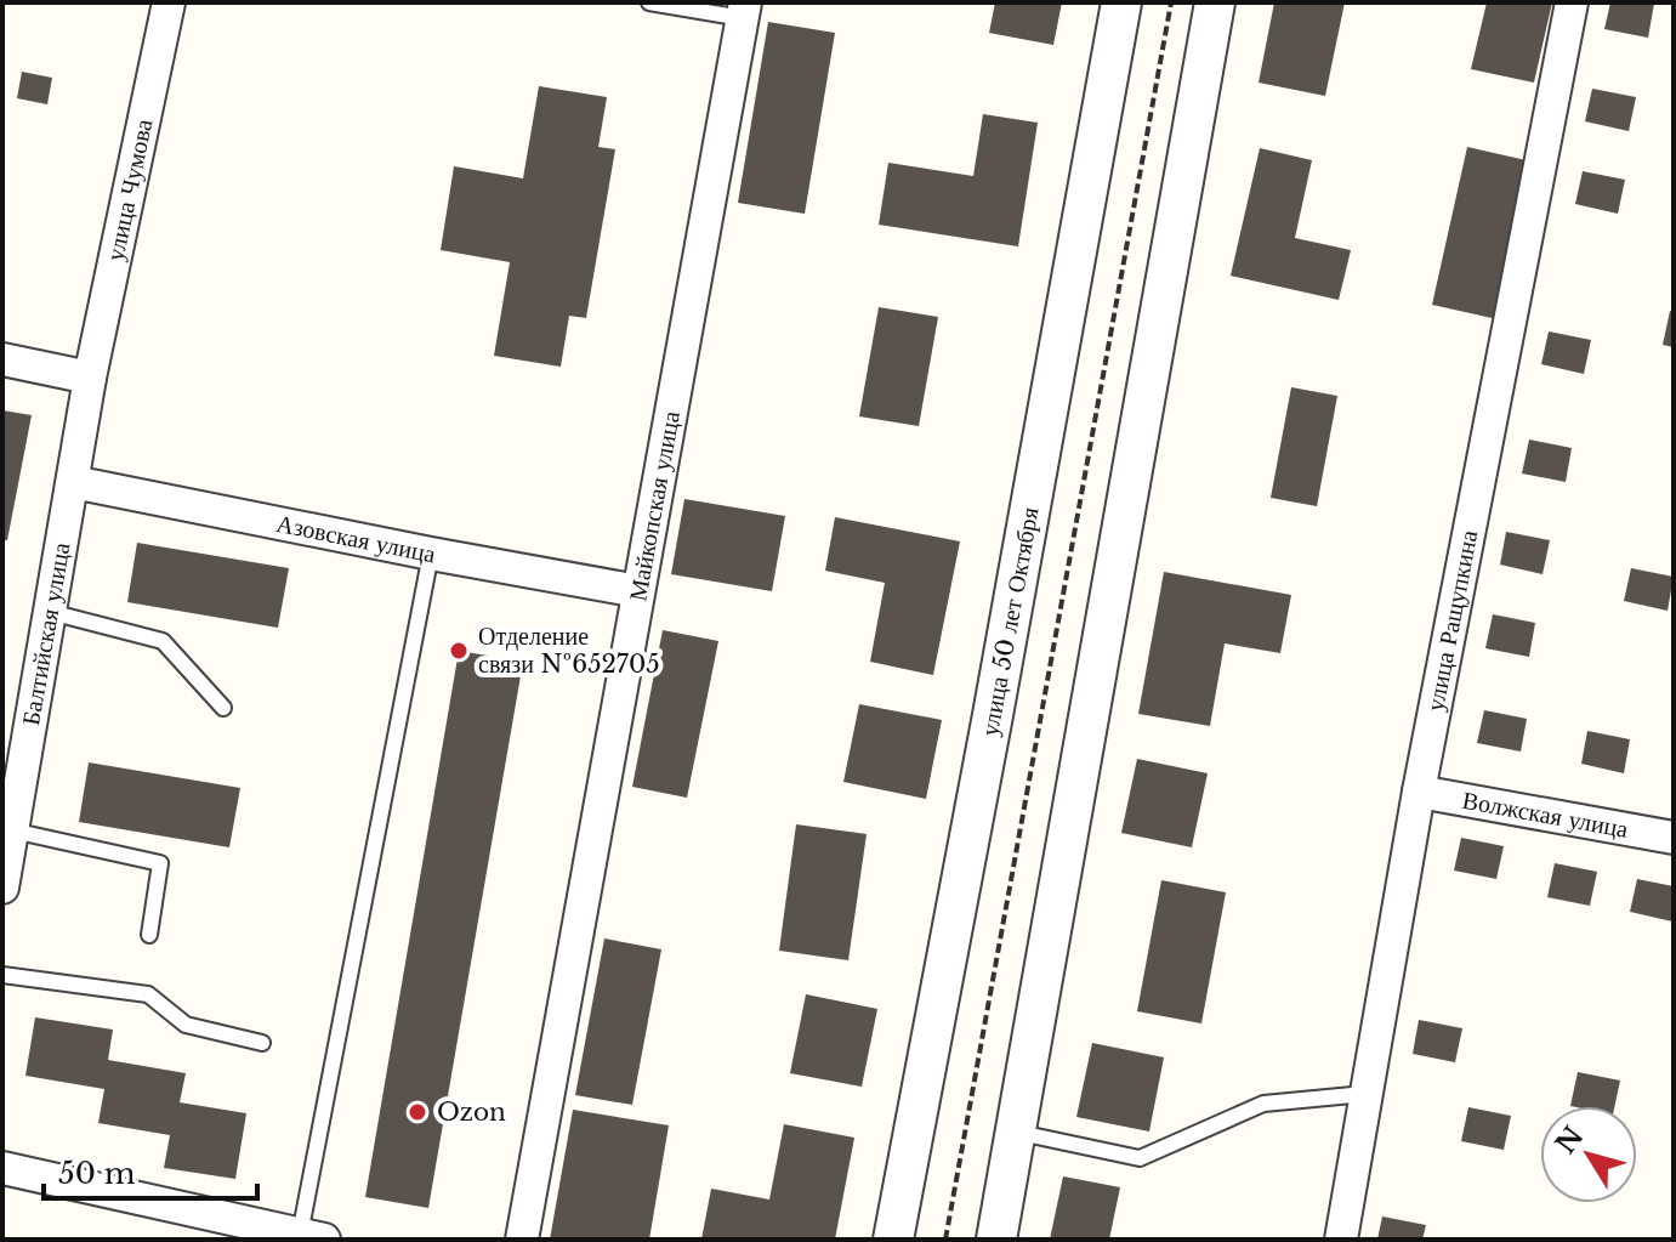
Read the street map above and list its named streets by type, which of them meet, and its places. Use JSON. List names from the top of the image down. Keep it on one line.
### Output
{"streets":{"street":["улица Чумова","Майкопская улица","Азовская улица","улица Ращупкина","улица 50 лет Октября","Балтийская улица","Волжская улица"]},"crossings":[["улица Чумова","Балтийская улица"],["Майкопская улица","Азовская улица"],["Азовская улица","Балтийская улица"],["улица Ращупкина","Волжская улица"]],"places":["Отделение связи №652705","Ozon"],"scale_bar":"50 m","north":"top left"}
